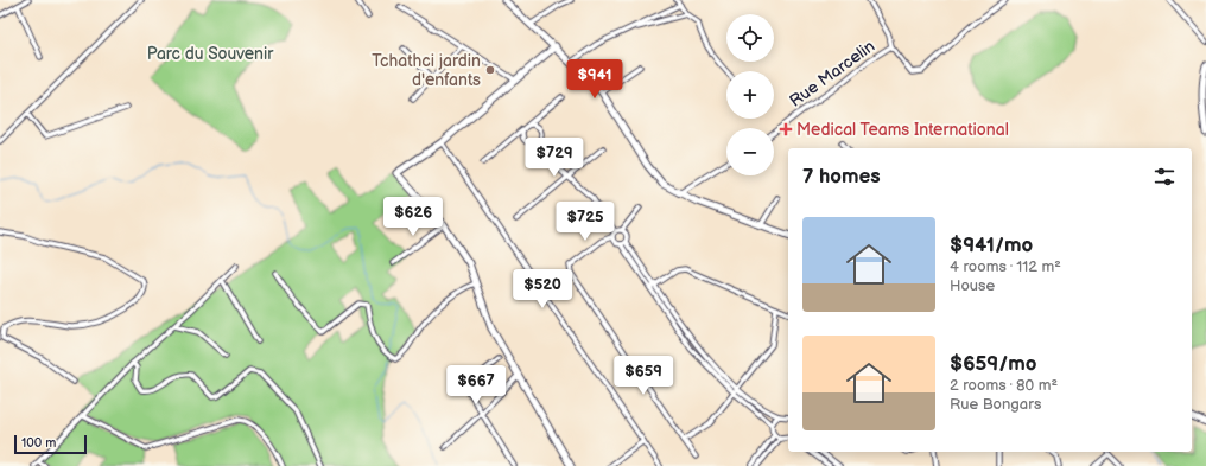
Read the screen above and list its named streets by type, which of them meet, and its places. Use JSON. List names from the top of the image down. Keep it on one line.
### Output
{"streets":{"street":["Rue Marcelin"]},"parks":["Parc du Souvenir"],"places":{"other":["Tchathci jardin d'enfants"],"health":["Medical Teams International"]},"scale_bar":"100 m","page":{"map_buttons":["+","−"],"price":["$941","$729","$626","$725","$520","$659","$667"],"heading":"7 homes","list":[{"name":"$941/mo","note":"4 rooms · 112 m² · House"},{"name":"$659/mo","note":"2 rooms · 80 m² · Rue Bongars"}],"scale":"100 m"}}
